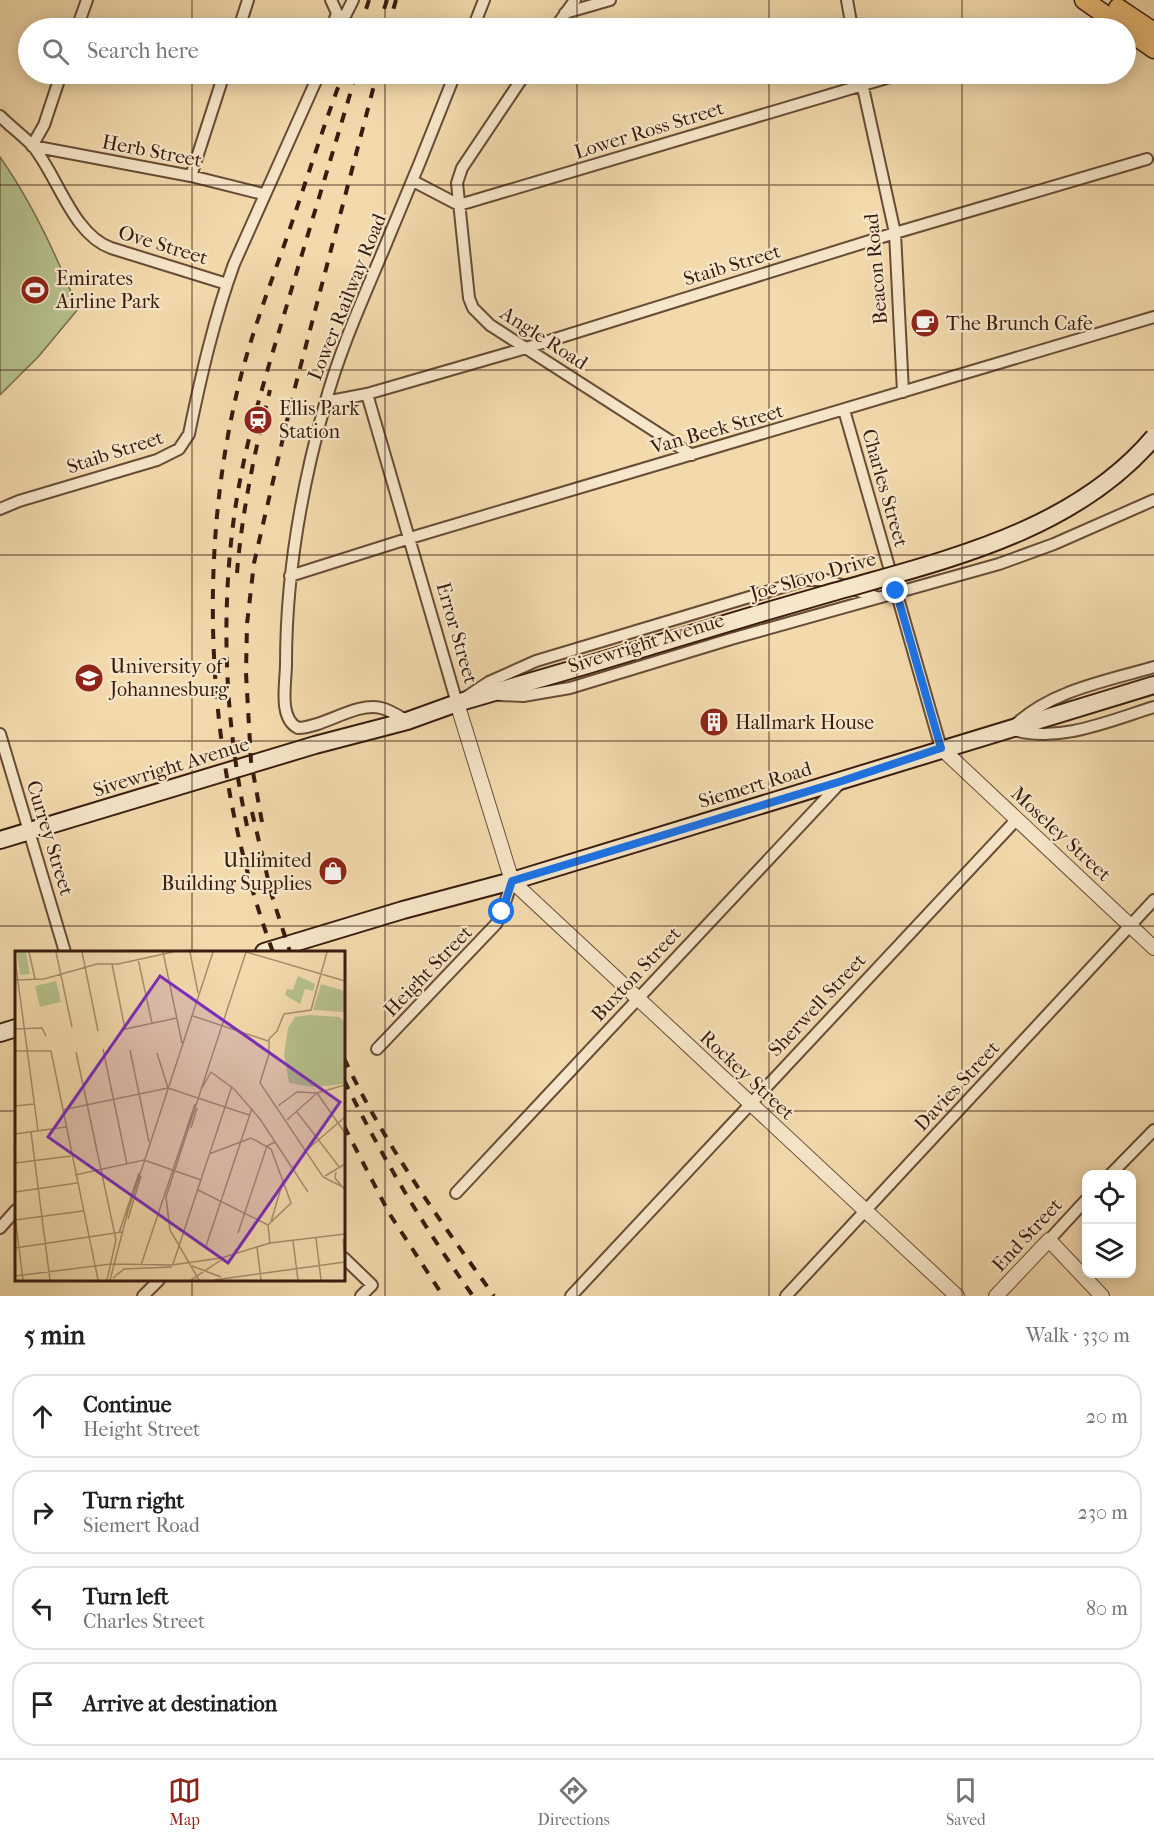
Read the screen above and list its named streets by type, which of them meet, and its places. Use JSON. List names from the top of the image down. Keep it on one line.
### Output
{"streets":{"main road":["Joe Slovo Drive","Sivewright Avenue","Siemert Road"],"street":["Lower Ross Street","Herb Street","Ove Street","Staib Street","Beacon Road","Lower Railway Road","Angle Road","Van Beek Street","Charles Street","Error Street","Moseley Street","Currey Street","Height Street","Buxton Street","Sherwell Street","Rockey Street","Davies Street","End Street"]},"crossings":[["Lower Ross Street","Angle Road"],["Herb Street","Ove Street"],["Herb Street","Staib Street"],["Ove Street","Staib Street"],["Staib Street","Beacon Road"],["Staib Street","Lower Railway Road"],["Staib Street","Angle Road"],["Staib Street","Error Street"],["Beacon Road","Van Beek Street"],["Lower Railway Road","Van Beek Street"],["Lower Railway Road","Sivewright Avenue"],["Angle Road","Van Beek Street"],["Van Beek Street","Charles Street"],["Van Beek Street","Error Street"],["Charles Street","Sivewright Avenue"],["Charles Street","Siemert Road"],["Charles Street","Moseley Street"],["Joe Slovo Drive","Error Street"],["Joe Slovo Drive","Sivewright Avenue"],["Error Street","Sivewright Avenue"],["Error Street","Siemert Road"],["Error Street","Height Street"],["Error Street","Rockey Street"],["Sivewright Avenue","Currey Street"],["Siemert Road","Moseley Street"],["Siemert Road","Height Street"],["Siemert Road","Buxton Street"],["Siemert Road","Rockey Street"],["Moseley Street","Sherwell Street"],["Moseley Street","Davies Street"],["Height Street","Rockey Street"],["Buxton Street","Rockey Street"],["Sherwell Street","Rockey Street"],["Rockey Street","Davies Street"]],"places":{"sports":["Emirates Airline Park"],"cafe":["The Brunch Cafe"],"station":["Ellis Park Station"],"school or university":["University of Johannesburg"],"building":["Hallmark House"],"shop":["Unlimited Building Supplies"]},"page":{"search":"Search here","heading":["5 min","Walk · 330 m"],"list":[["Continue","Height Street","20 m"],["Turn right","Siemert Road","230 m"],["Turn left","Charles Street","80 m"],"Arrive at destination"],"nav":["Map","Directions","Saved"]}}
